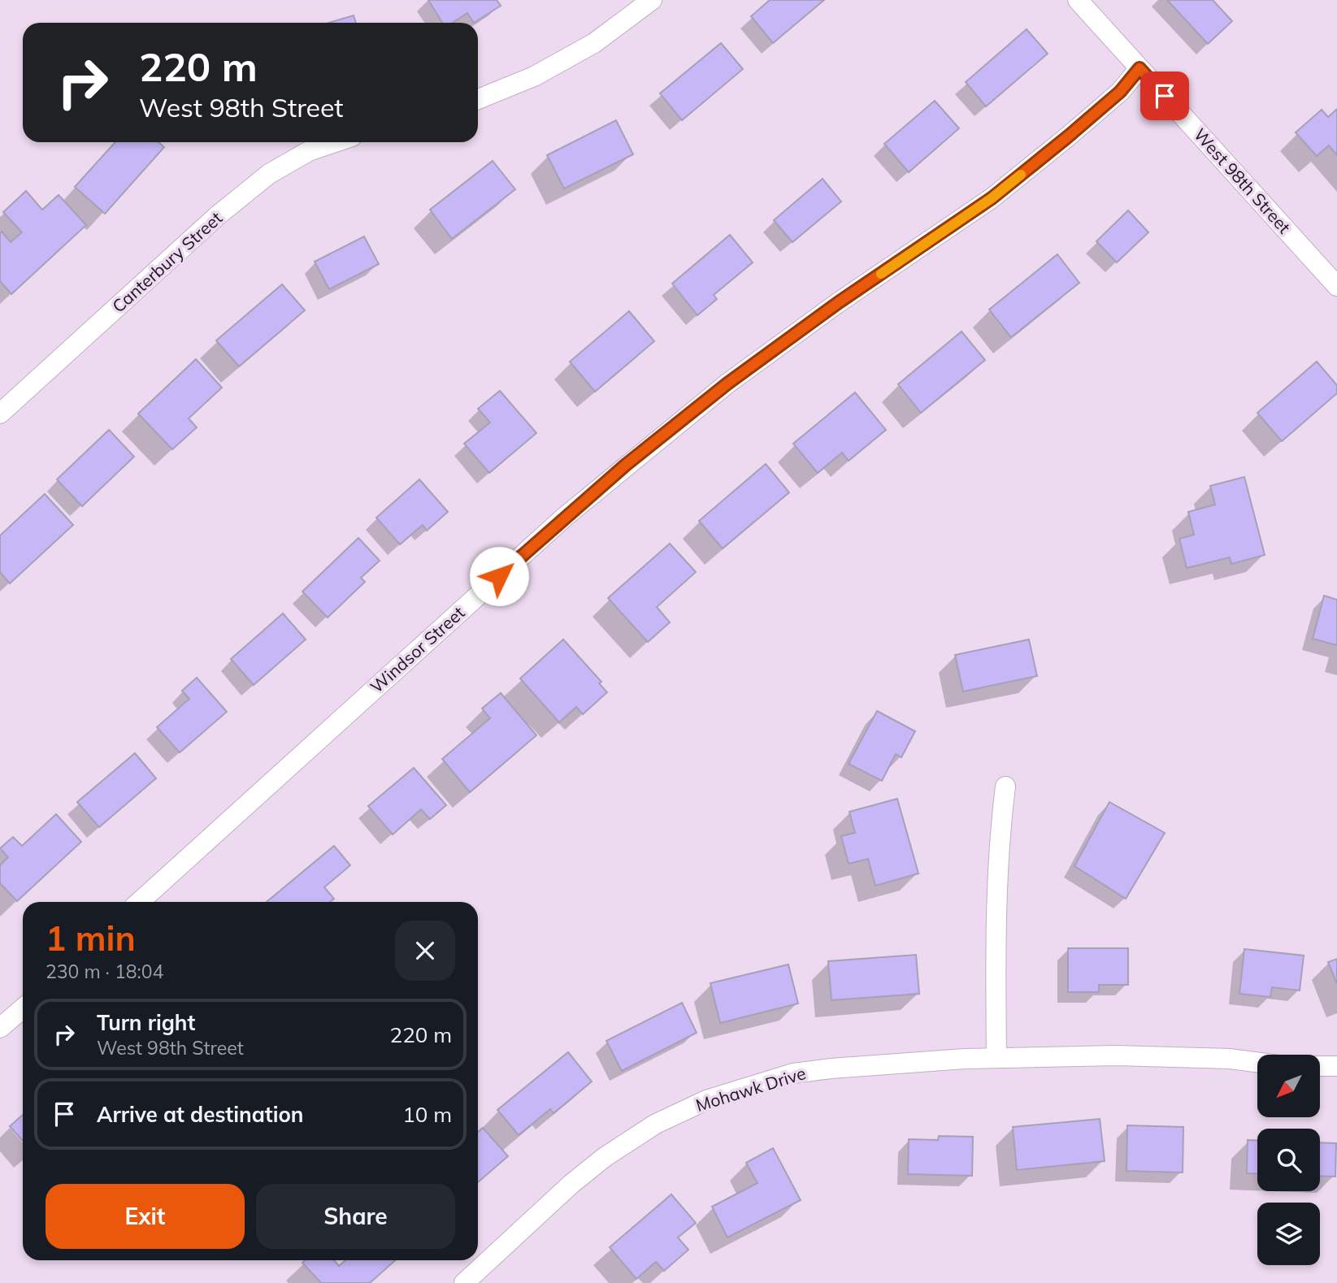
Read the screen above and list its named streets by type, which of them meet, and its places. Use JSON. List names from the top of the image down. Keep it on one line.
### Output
{"streets":{"street":["West 98th Street","Canterbury Street","Windsor Street","Mohawk Drive"]},"crossings":[["West 98th Street","Windsor Street"]],"north":"bottom left","page":{"turn":["220 m","West 98th Street"],"heading":["1 min","230 m · 18:04"],"list":[{"name":"Turn right","note":"West 98th Street","value":"220 m"},{"name":"Arrive at destination","value":"10 m"}],"buttons":["Exit","Share"]}}
